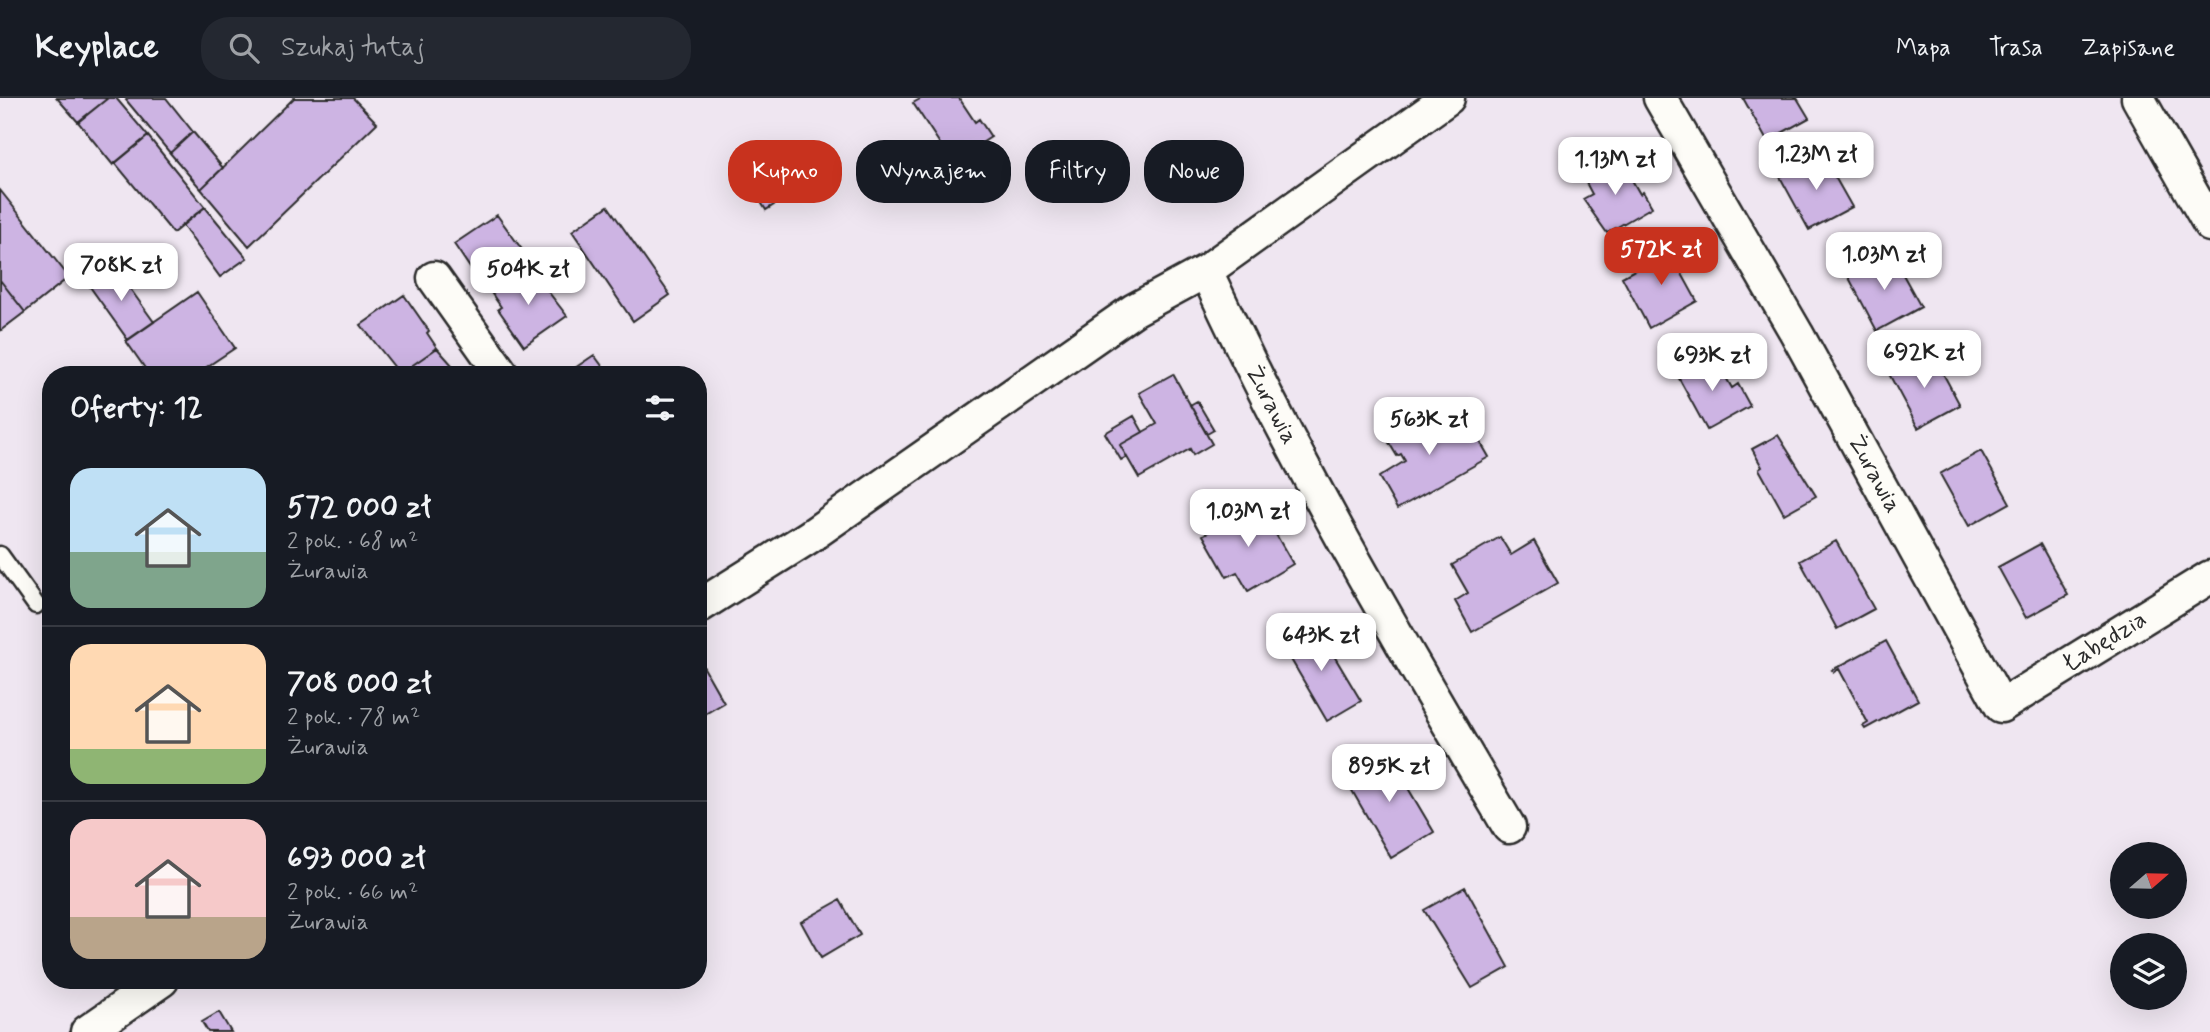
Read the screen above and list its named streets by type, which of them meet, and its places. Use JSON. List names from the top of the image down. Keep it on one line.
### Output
{"streets":{"street":["Żurawia","Łabędzia"]},"crossings":[["Żurawia","Łabędzia"]],"north":"right","page":{"header":"Keyplace","search":"Szukaj tutaj","nav":["Mapa","Trasa","Zapisane"],"price":["1.23M zł","1.13M zł","572K zł","1.03M zł","708K zł","504K zł","692K zł","693K zł","563K zł","1.03M zł","643K zł","895K zł"],"chip":["Kupno","Wynajem","Filtry","Nowe"],"heading":"Oferty: 12","list":[{"name":"572 000 zł","note":"2 pok. · 68 m² · Żurawia"},{"name":"708 000 zł","note":"2 pok. · 78 m² · Żurawia"},{"name":"693 000 zł","note":"2 pok. · 66 m² · Żurawia"}]}}
